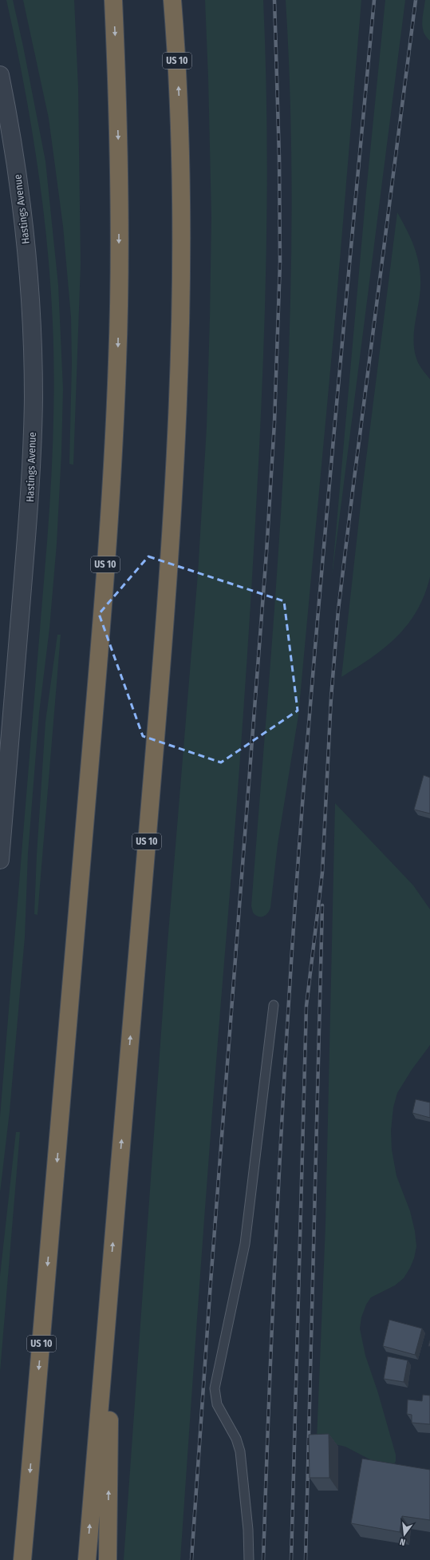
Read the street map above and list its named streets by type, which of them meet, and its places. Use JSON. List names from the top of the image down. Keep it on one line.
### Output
{"streets":{"highway":["US 10"],"street":["Hastings Avenue"]},"north":"bottom"}
